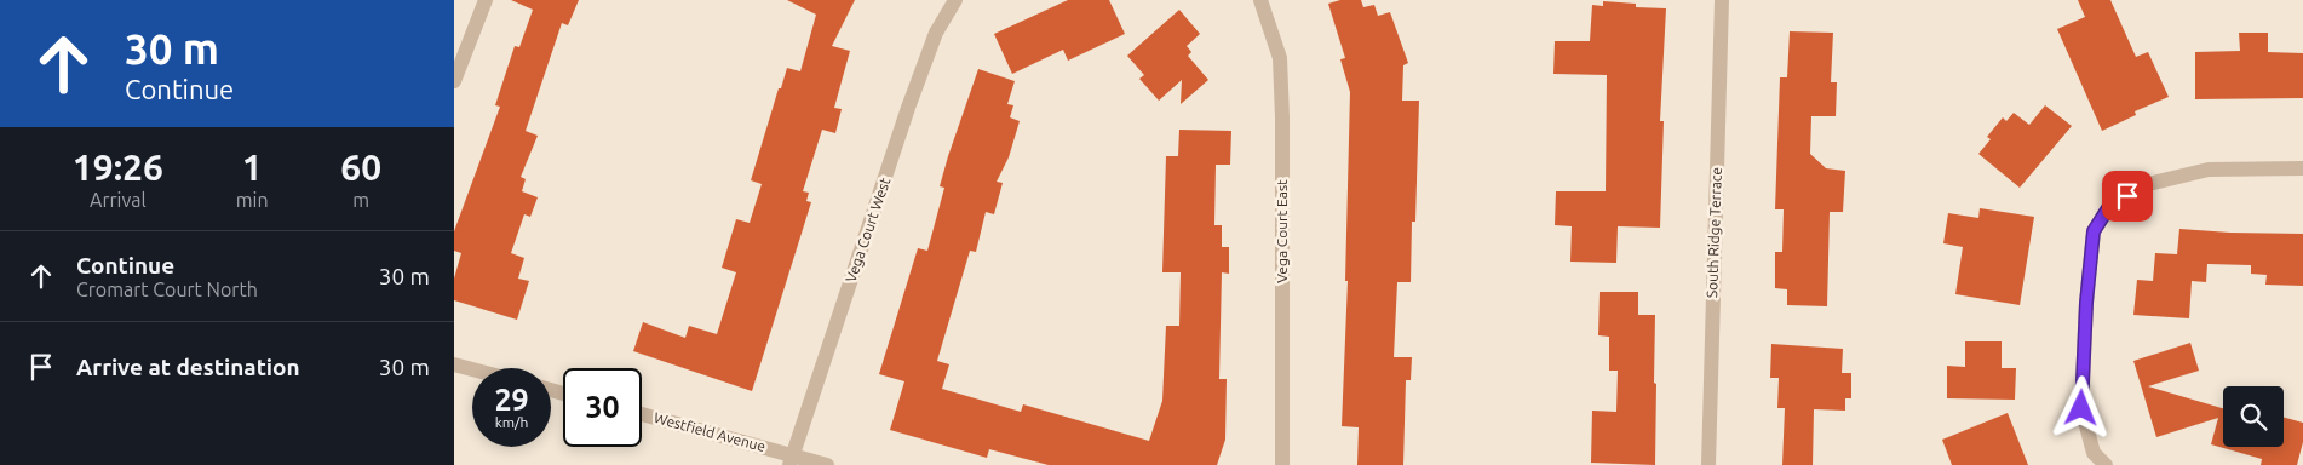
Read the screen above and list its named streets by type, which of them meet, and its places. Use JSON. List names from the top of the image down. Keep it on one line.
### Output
{"streets":{"street":["Vega Court West","Vega Court East","South Ridge Terrace","Westfield Avenue"]},"crossings":[["Vega Court West","Westfield Avenue"]],"page":{"turn":["30 m","Continue"],"eta":["19:26","Arrival","1","min","60","m"],"list":[{"name":"Continue","note":"Cromart Court North","value":"30 m"},{"name":"Arrive at destination","value":"30 m"}],"speed":"29 km/h","limit":"30"}}
